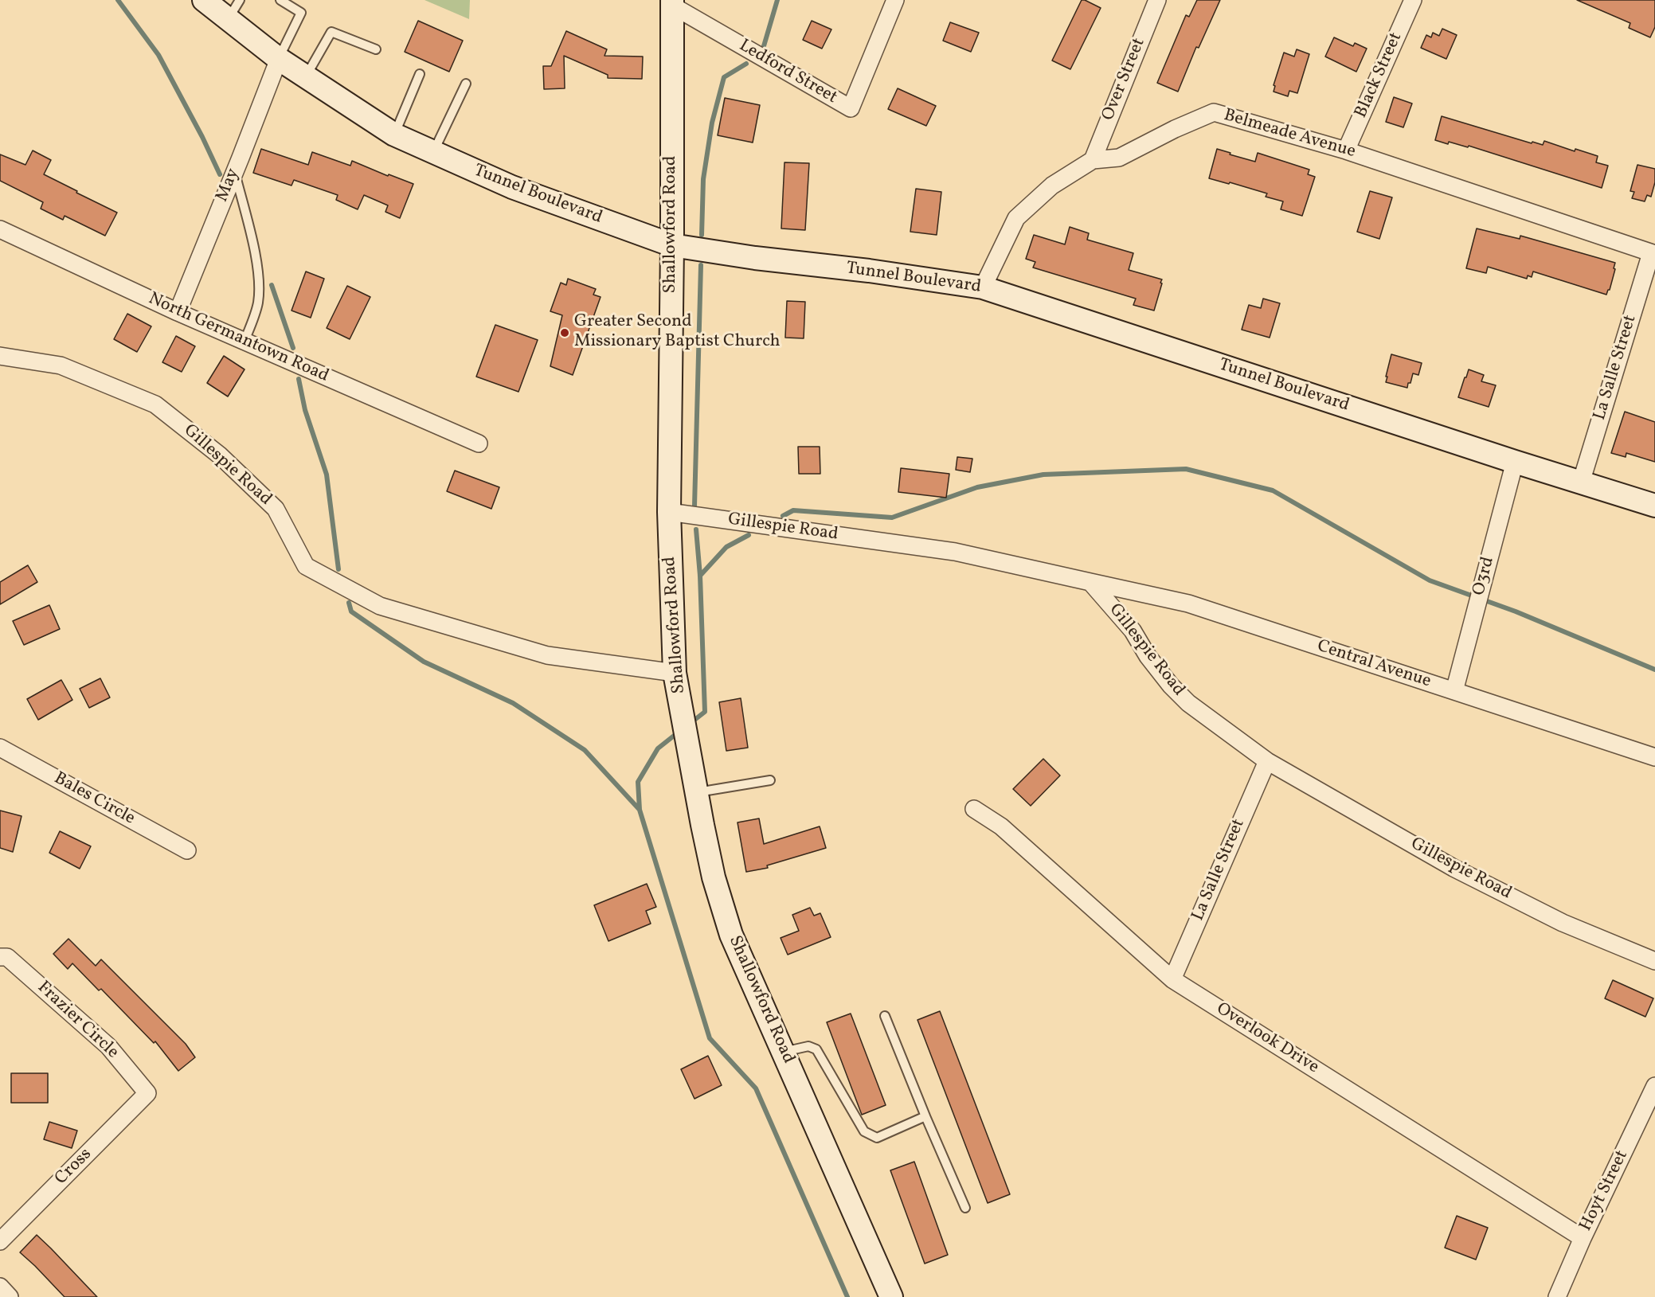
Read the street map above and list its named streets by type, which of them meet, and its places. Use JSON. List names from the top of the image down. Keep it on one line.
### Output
{"streets":{"main road":["Tunnel Boulevard","Shallowford Road"],"street":["Ledford Street","Black Street","Over Street","Belmeade Avenue","May","North Germantown Road","La Salle Street","Gillespie Road","O3rd","Central Avenue","Bales Circle","Frazier Circle","Overlook Drive","Cross","Hoyt Street"]},"crossings":[["Ledford Street","Shallowford Road"],["Black Street","Belmeade Avenue"],["Over Street","Belmeade Avenue"],["Belmeade Avenue","Tunnel Boulevard"],["Belmeade Avenue","La Salle Street"],["May","Tunnel Boulevard"],["May","North Germantown Road"],["Tunnel Boulevard","Shallowford Road"],["Tunnel Boulevard","La Salle Street"],["Tunnel Boulevard","O3rd"],["Shallowford Road","Gillespie Road"],["La Salle Street","Gillespie Road"],["La Salle Street","Overlook Drive"],["Gillespie Road","Central Avenue"],["O3rd","Central Avenue"],["Frazier Circle","Cross"],["Overlook Drive","Hoyt Street"]],"places":["Greater Second Missionary Baptist Church"]}
